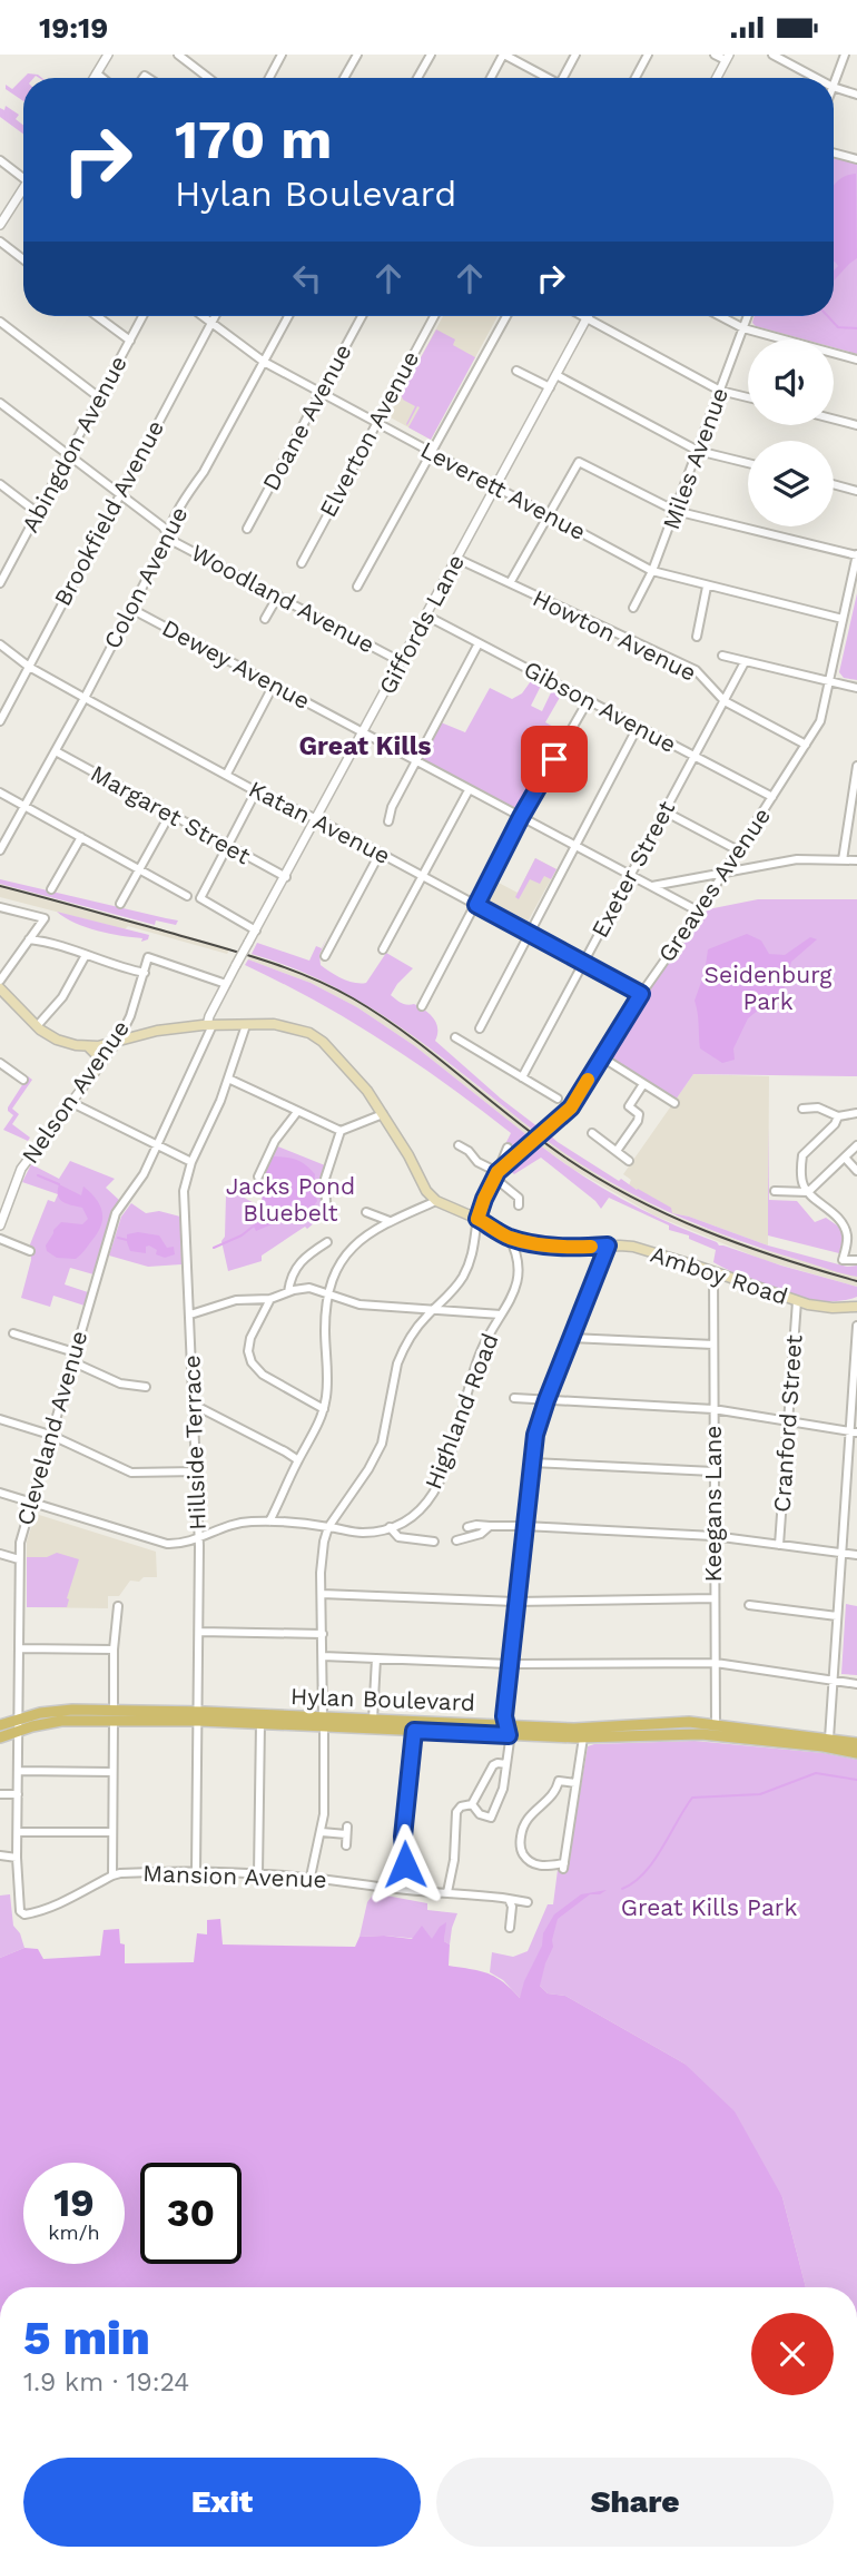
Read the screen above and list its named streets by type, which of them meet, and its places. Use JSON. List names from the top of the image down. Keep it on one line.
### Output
{"streets":{"main road":["Amboy Road","Hylan Boulevard"],"street":["Doane Avenue","Elverton Avenue","Abingdon Avenue","Miles Avenue","Leverett Avenue","Brookfield Avenue","Colon Avenue","Woodland Avenue","Giffords Lane","Howton Avenue","Dewey Avenue","Gibson Avenue","Margaret Street","Katan Avenue","Exeter Street","Greaves Avenue","Nelson Avenue","Highland Road","Cranford Street","Cleveland Avenue","Hillside Terrace","Keegans Lane","Mansion Avenue"]},"crossings":[["Doane Avenue","Leverett Avenue"],["Elverton Avenue","Leverett Avenue"],["Abingdon Avenue","Woodland Avenue"],["Miles Avenue","Leverett Avenue"],["Leverett Avenue","Brookfield Avenue"],["Leverett Avenue","Colon Avenue"],["Leverett Avenue","Giffords Lane"],["Leverett Avenue","Greaves Avenue"],["Brookfield Avenue","Woodland Avenue"],["Brookfield Avenue","Katan Avenue"],["Colon Avenue","Woodland Avenue"],["Colon Avenue","Dewey Avenue"],["Colon Avenue","Margaret Street"],["Colon Avenue","Katan Avenue"],["Woodland Avenue","Giffords Lane"],["Giffords Lane","Howton Avenue"],["Giffords Lane","Dewey Avenue"],["Giffords Lane","Gibson Avenue"],["Giffords Lane","Margaret Street"],["Giffords Lane","Katan Avenue"],["Giffords Lane","Nelson Avenue"],["Giffords Lane","Cleveland Avenue"],["Howton Avenue","Exeter Street"],["Howton Avenue","Greaves Avenue"],["Dewey Avenue","Exeter Street"],["Dewey Avenue","Greaves Avenue"],["Gibson Avenue","Exeter Street"],["Gibson Avenue","Greaves Avenue"],["Katan Avenue","Exeter Street"],["Katan Avenue","Greaves Avenue"],["Greaves Avenue","Amboy Road"],["Amboy Road","Highland Road"],["Amboy Road","Cranford Street"],["Amboy Road","Keegans Lane"],["Cleveland Avenue","Hylan Boulevard"],["Cleveland Avenue","Mansion Avenue"],["Hillside Terrace","Hylan Boulevard"],["Hillside Terrace","Mansion Avenue"],["Keegans Lane","Hylan Boulevard"]],"districts":["Great Kills"],"parks":["Seidenburg Park","Jacks Pond Bluebelt","Great Kills Park"],"page":{"status":"19:19","turn":["170 m","Hylan Boulevard"],"speed":"19 km/h","limit":"30","heading":["5 min","1.9 km · 19:24"],"buttons":["Exit","Share"]}}
